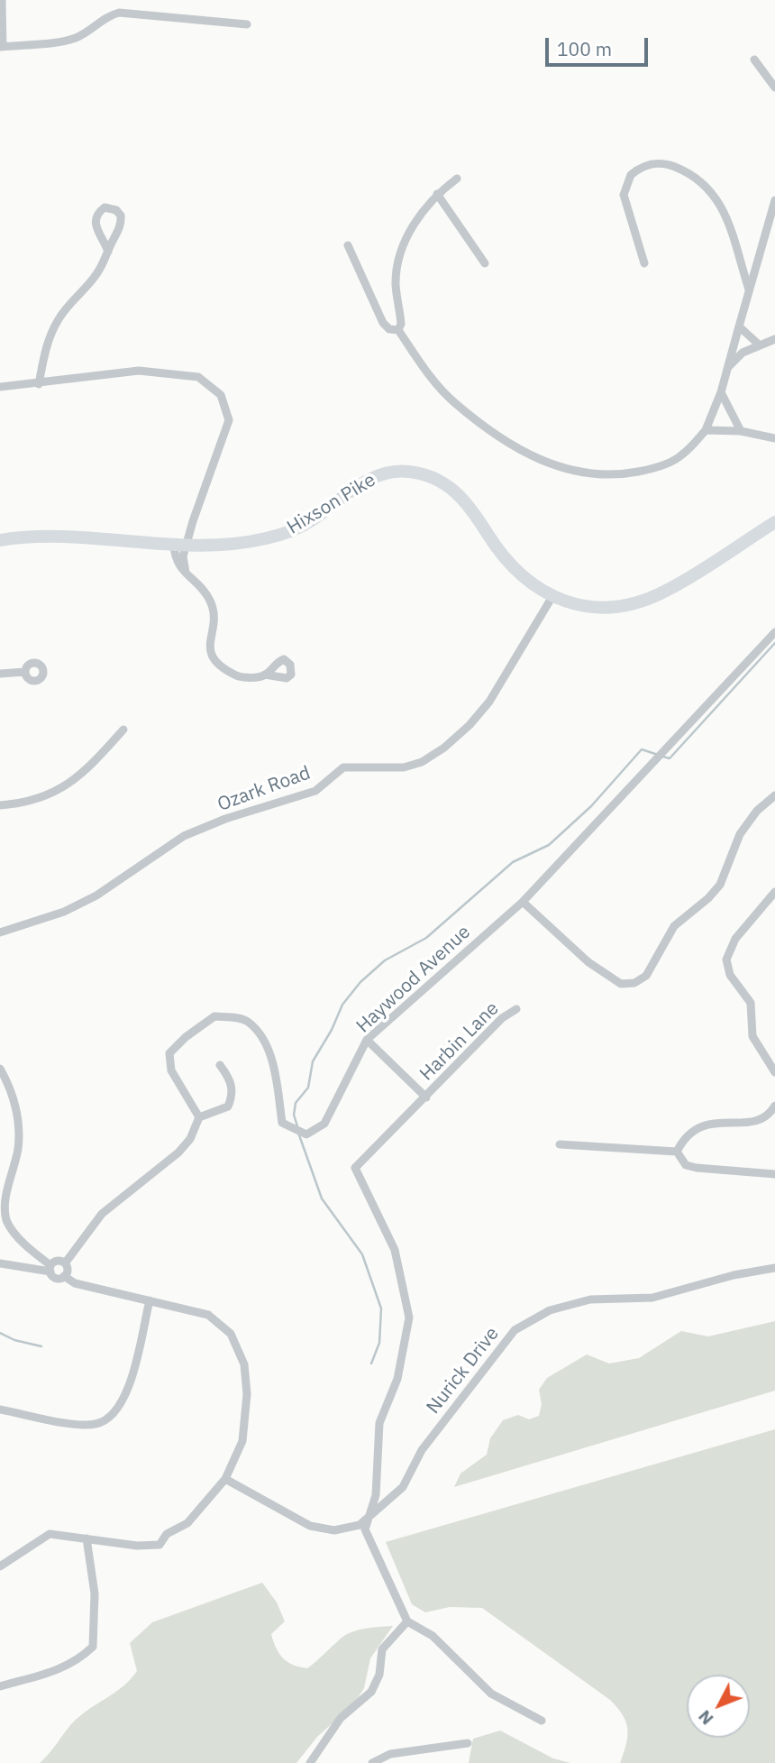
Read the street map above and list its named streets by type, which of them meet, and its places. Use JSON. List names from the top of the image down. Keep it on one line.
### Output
{"streets":{"main road":["Hixson Pike"],"street":["Ozark Road","Haywood Avenue","Harbin Lane","Nurick Drive"]},"crossings":[["Hixson Pike","Ozark Road"],["Harbin Lane","Nurick Drive"]],"scale_bar":"100 m","north":"bottom left"}
